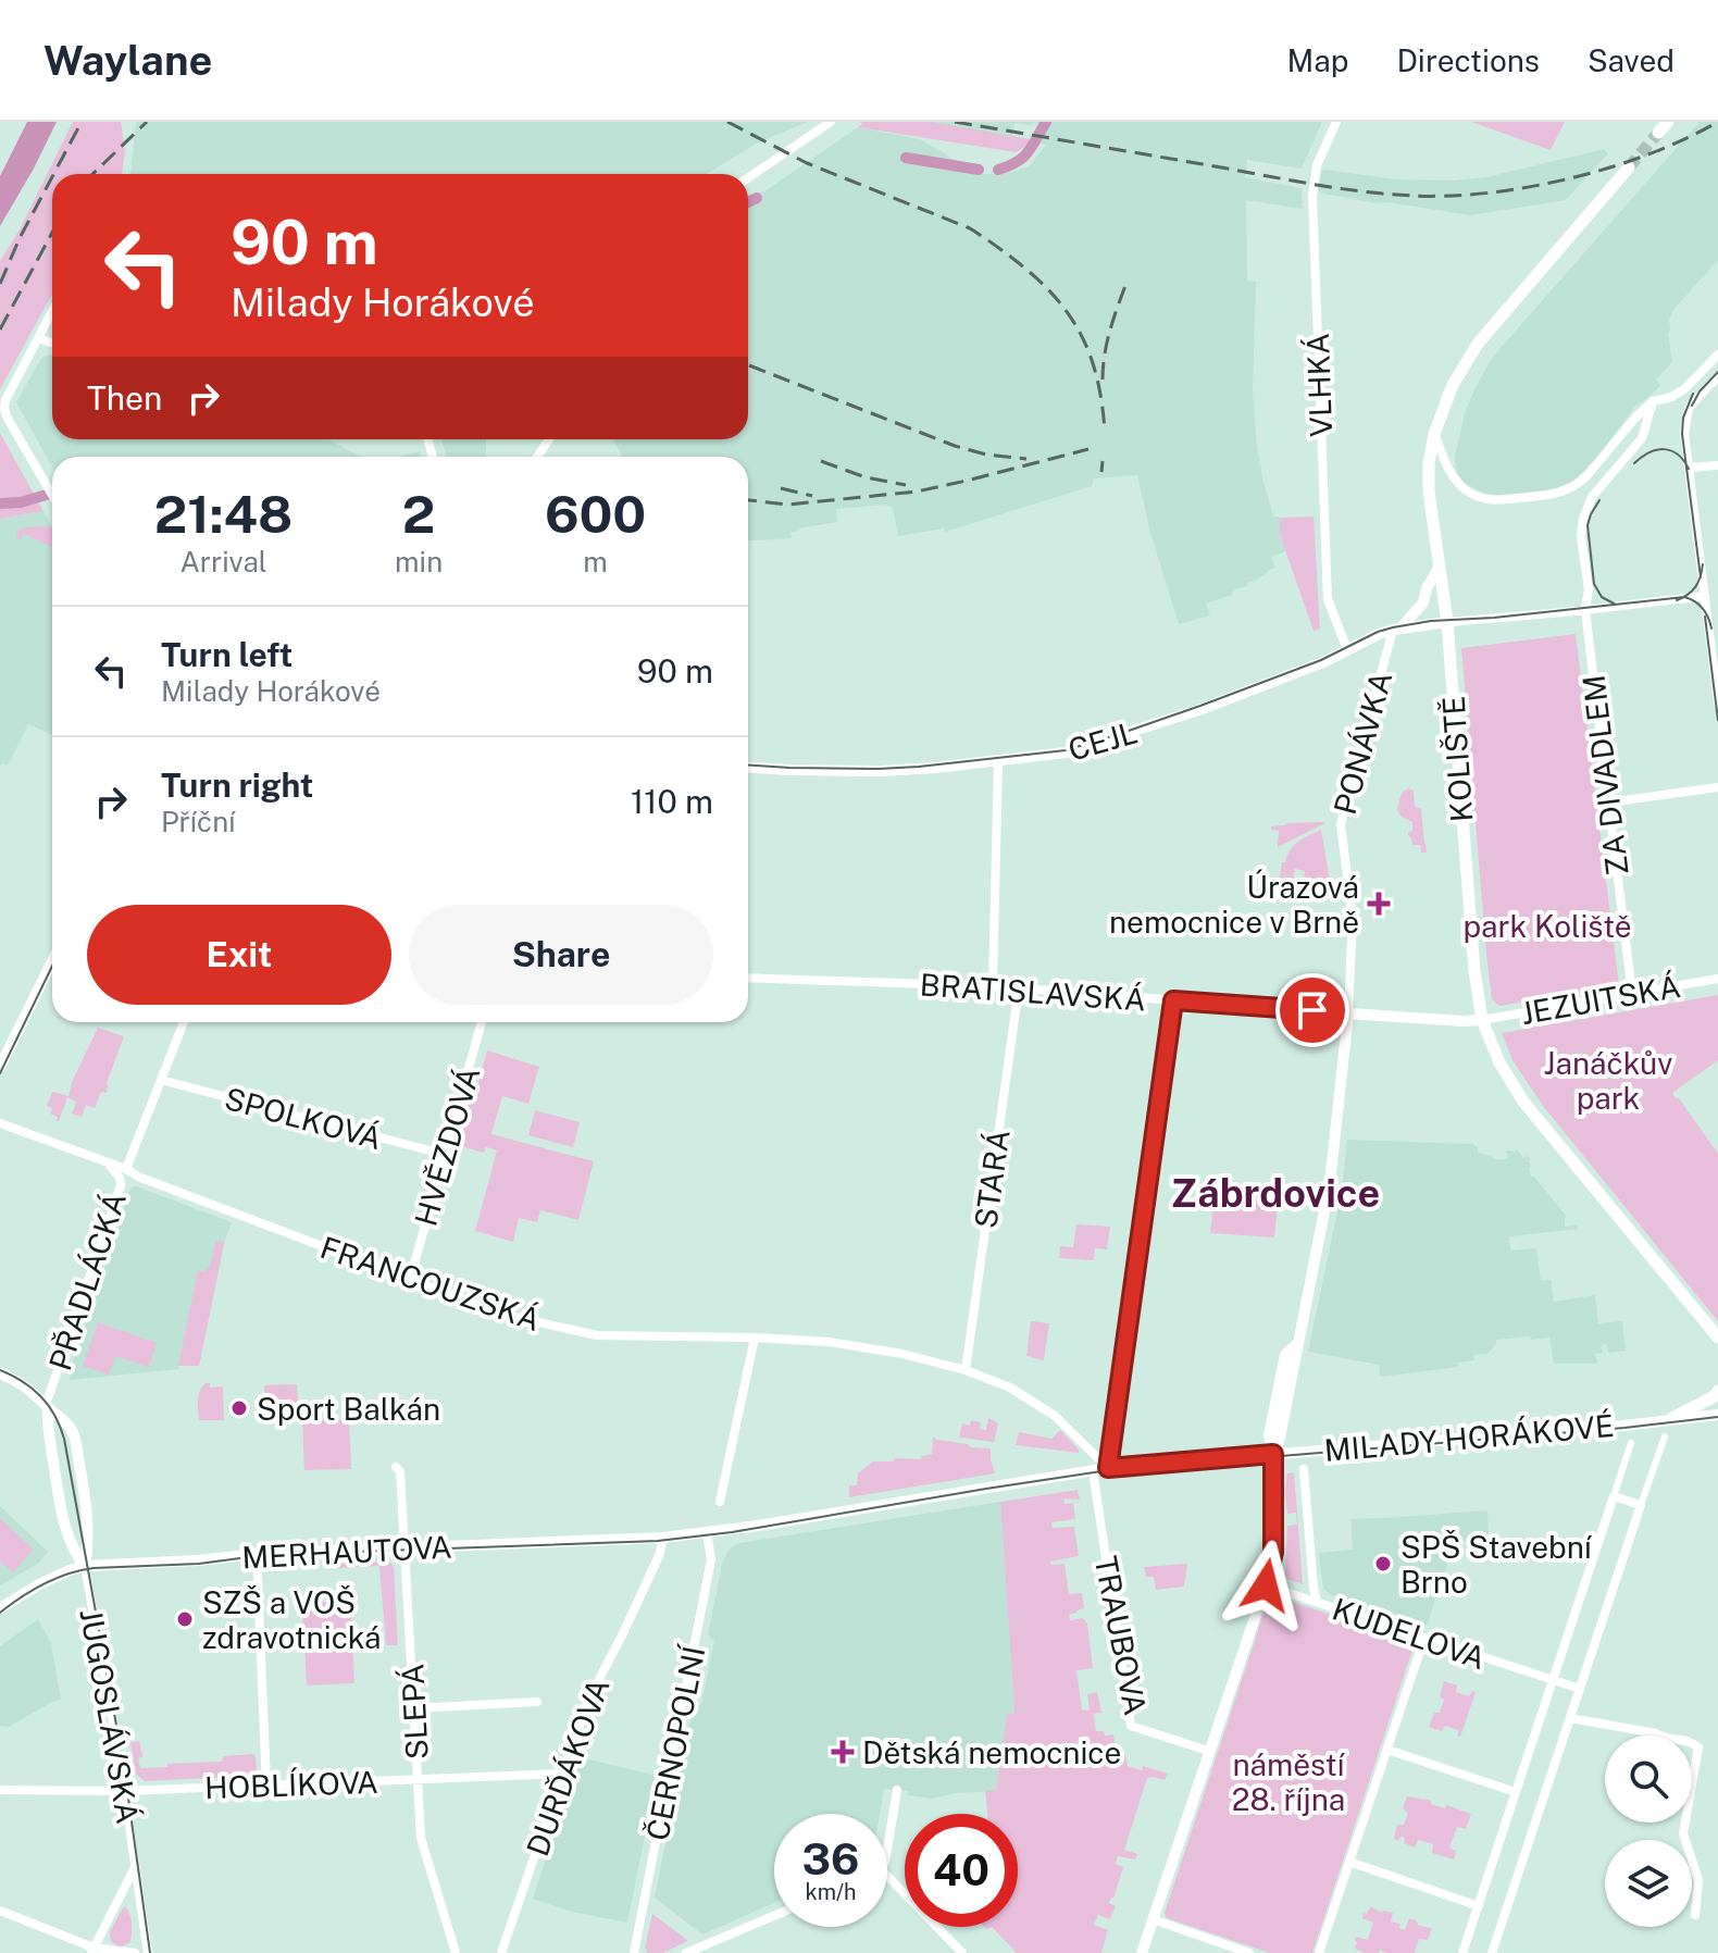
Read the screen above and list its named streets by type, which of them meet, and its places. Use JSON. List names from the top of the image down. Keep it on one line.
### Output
{"streets":{"main road":["KOLIŠTĚ"],"street":["VLHKÁ","CEJL","PONÁVKA","ZA DIVADLEM","BRATISLAVSKÁ","JEZUITSKÁ","SPOLKOVÁ","HVĚZDOVÁ","STARÁ","PŘADLÁCKÁ","FRANCOUZSKÁ","MILADY HORÁKOVÉ","MERHAUTOVA","KUDELOVA","TRAUBOVA","SLEPÁ","JUGOSLÁVSKÁ","ČERNOPOLNÍ","DURĎÁKOVA","HOBLÍKOVA"]},"crossings":[["VLHKÁ","CEJL"],["CEJL","PONÁVKA"],["CEJL","KOLIŠTĚ"],["PONÁVKA","BRATISLAVSKÁ"],["KOLIŠTĚ","BRATISLAVSKÁ"],["KOLIŠTĚ","JEZUITSKÁ"],["ZA DIVADLEM","JEZUITSKÁ"],["BRATISLAVSKÁ","JEZUITSKÁ"],["BRATISLAVSKÁ","STARÁ"],["SPOLKOVÁ","HVĚZDOVÁ"],["SPOLKOVÁ","PŘADLÁCKÁ"],["HVĚZDOVÁ","FRANCOUZSKÁ"],["STARÁ","FRANCOUZSKÁ"],["PŘADLÁCKÁ","FRANCOUZSKÁ"],["PŘADLÁCKÁ","JUGOSLÁVSKÁ"],["FRANCOUZSKÁ","MILADY HORÁKOVÉ"],["MILADY HORÁKOVÉ","MERHAUTOVA"],["MILADY HORÁKOVÉ","TRAUBOVA"],["MILADY HORÁKOVÉ","ČERNOPOLNÍ"],["MERHAUTOVA","SLEPÁ"],["MERHAUTOVA","JUGOSLÁVSKÁ"],["MERHAUTOVA","ČERNOPOLNÍ"],["MERHAUTOVA","DURĎÁKOVA"],["SLEPÁ","HOBLÍKOVA"],["JUGOSLÁVSKÁ","HOBLÍKOVA"],["DURĎÁKOVA","HOBLÍKOVA"]],"districts":["Zábrdovice"],"parks":["park Koliště","Janáčkův park","náměstí 28. října"],"places":{"health":["Úrazová nemocnice v Brně","Dětská nemocnice"],"other":["Sport Balkán","SPŠ Stavební Brno","SZŠ a VOŠ zdravotnická"]},"page":{"header":"Waylane","nav":["Map","Directions","Saved"],"turn":["90 m","Milady Horákové"],"then":"Then","eta":["21:48","Arrival","2","min","600","m"],"list":[{"name":"Turn left","note":"Milady Horákové","value":"90 m"},{"name":"Turn right","note":"Příční","value":"110 m"}],"buttons":["Exit","Share"],"speed":"36 km/h","limit":"40"}}
